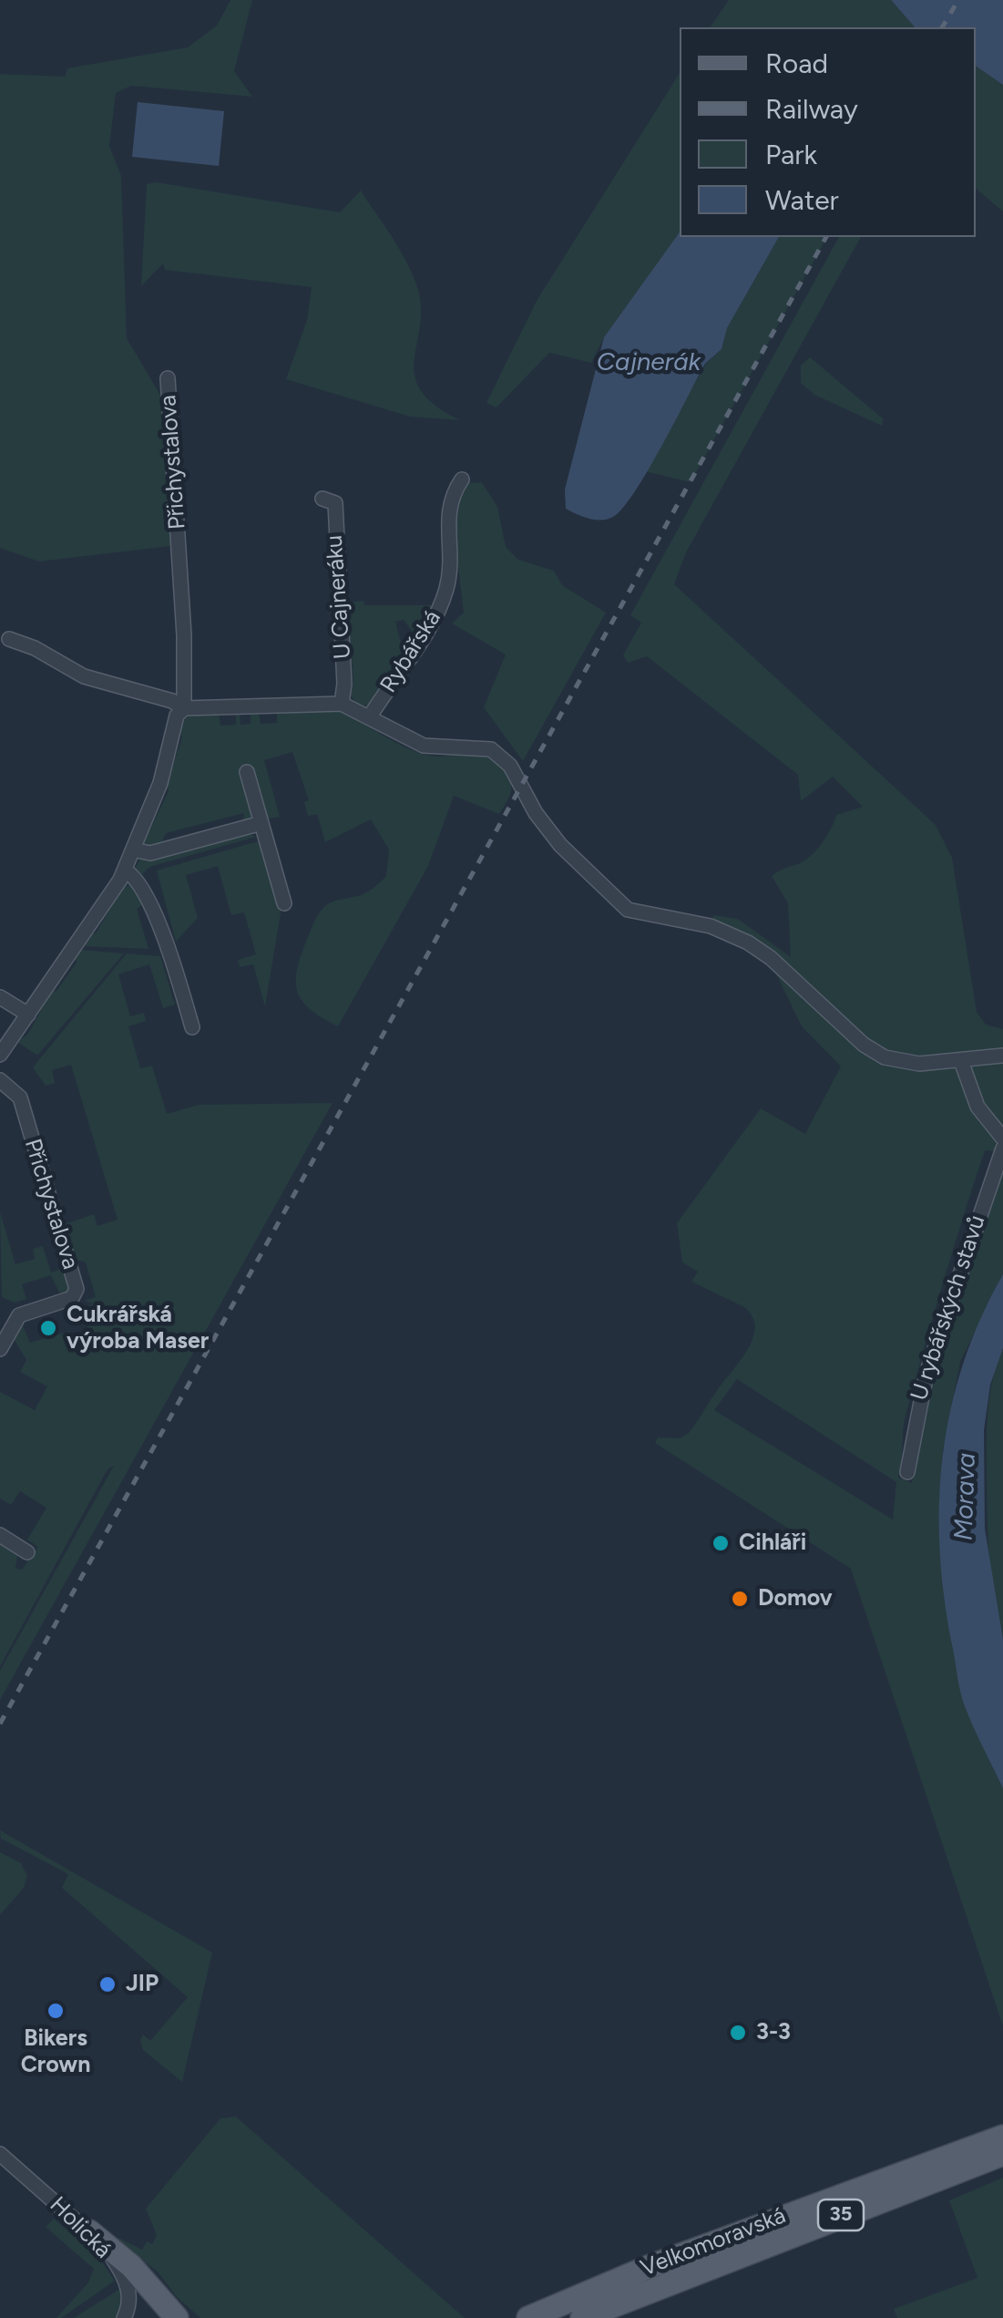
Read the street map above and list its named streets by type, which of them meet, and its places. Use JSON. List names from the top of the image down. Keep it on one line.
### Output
{"streets":{"main road":["35","Velkomoravská"],"street":["Přichystalova","U Cajneráku","Rybářská","U rybářských stavů","Holická"]},"water":["Cajnerák","Morava"],"places":["Cukrářská výroba Maser","Cihláři","Domov","JIP","Bikers Crown","3-3"],"legend":["Road","Railway","Park","Water"]}
